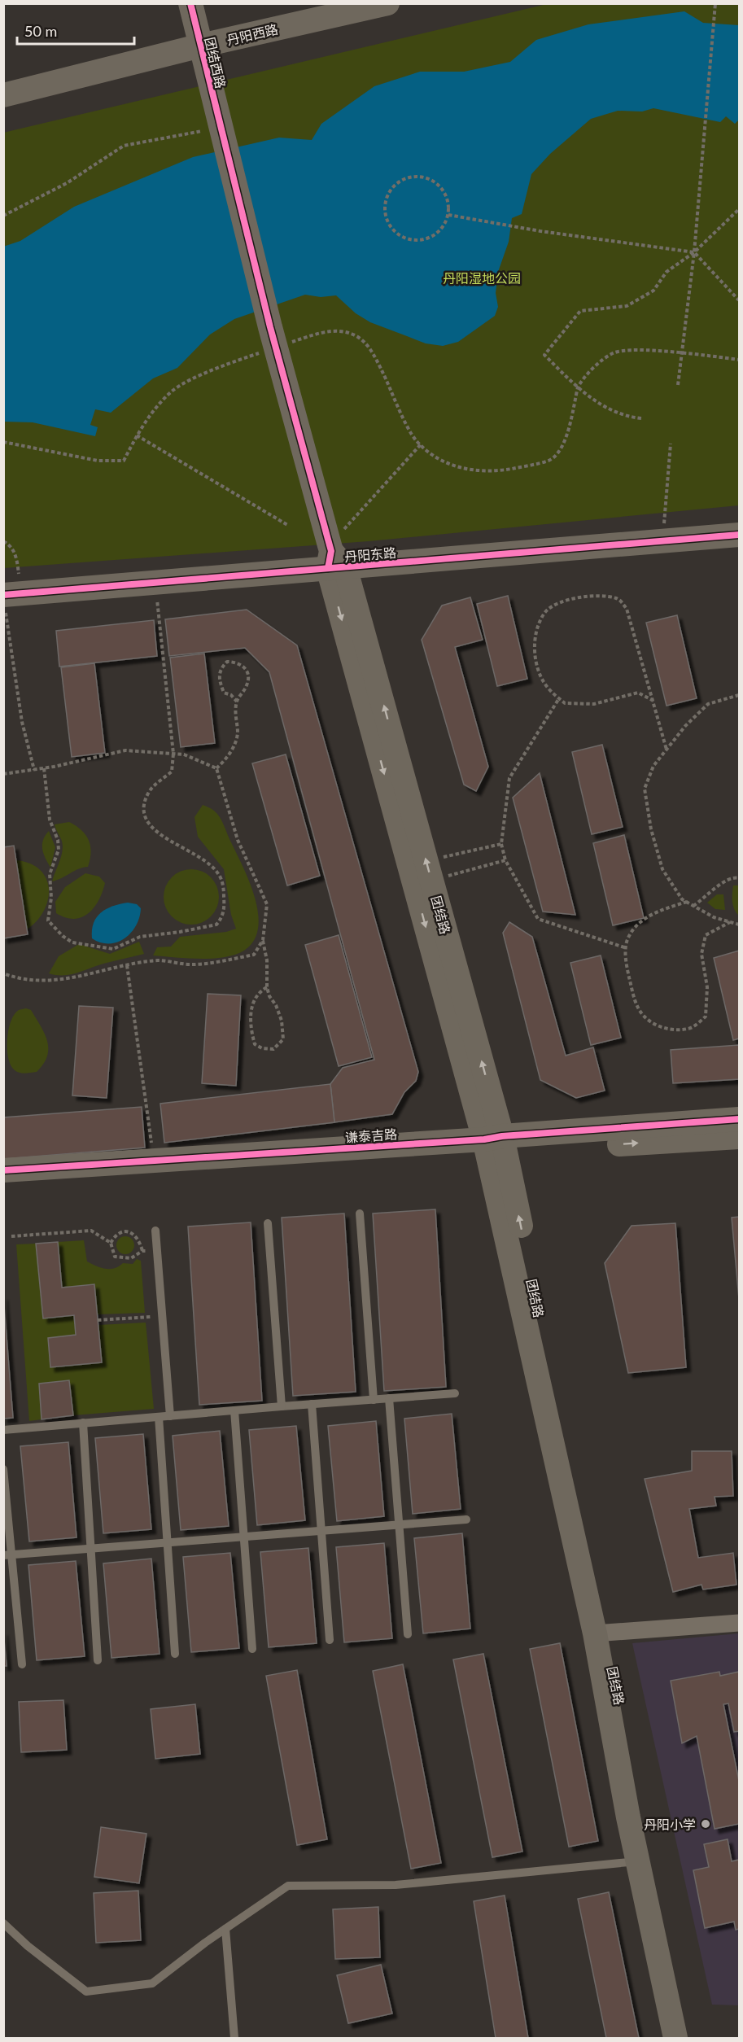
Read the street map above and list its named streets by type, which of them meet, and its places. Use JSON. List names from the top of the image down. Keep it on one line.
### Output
{"streets":{"street":["丹阳西路","团结西路","丹阳东路","团结路","谦泰吉路"]},"crossings":[["丹阳西路","团结西路"],["团结西路","丹阳东路"],["团结西路","团结路"],["丹阳东路","团结路"],["团结路","谦泰吉路"]],"parks":["丹阳湿地公园"],"places":["丹阳小学"],"scale_bar":"50 m"}
